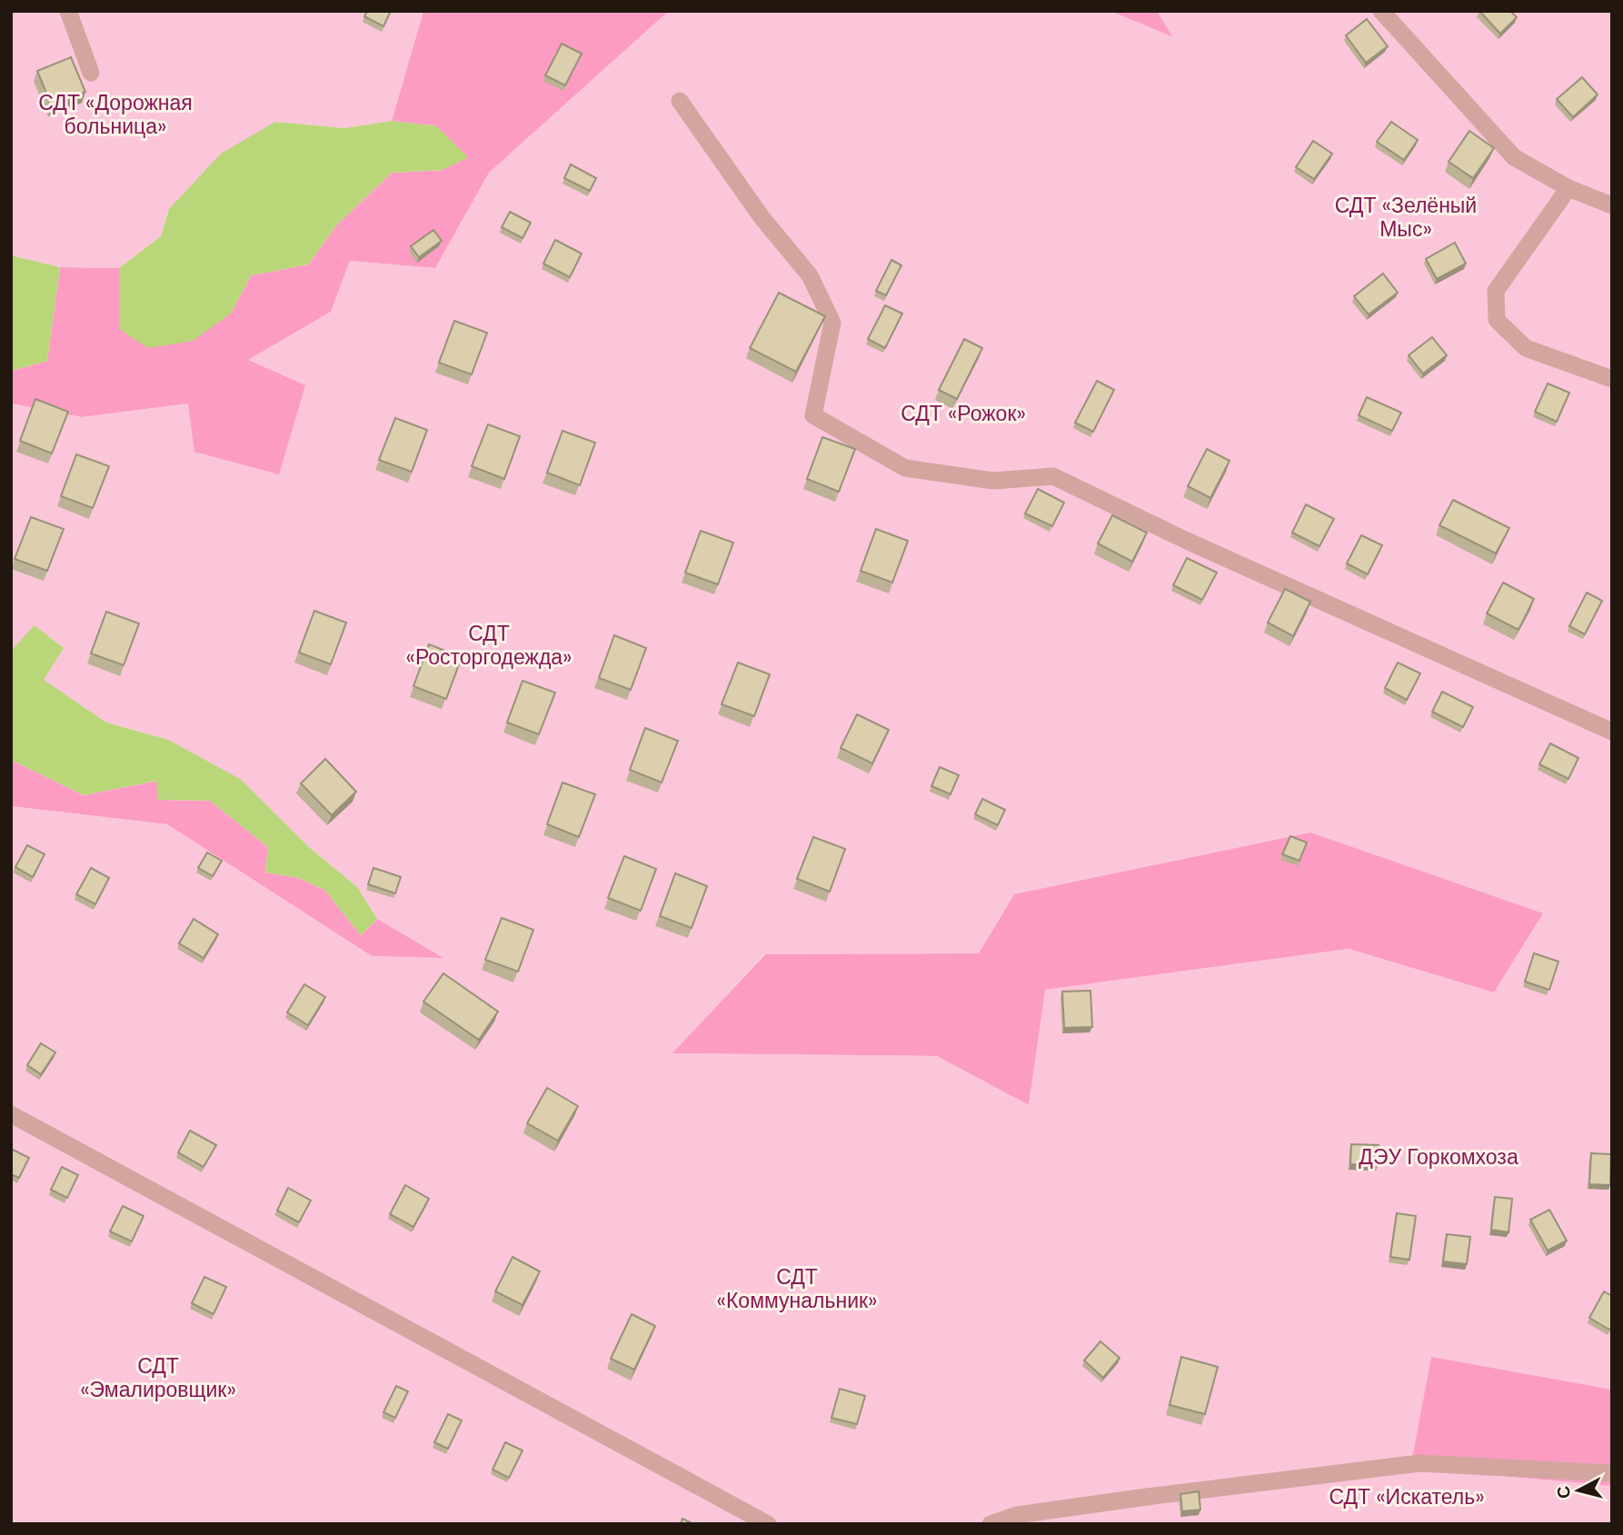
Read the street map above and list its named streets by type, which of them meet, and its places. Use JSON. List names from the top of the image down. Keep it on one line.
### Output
{"parks":["СДТ «Дорожная больница»","СДТ «Зелёный Мыс»","СДТ «Рожок»","СДТ «Росторгодежда»","ДЭУ Горкомхоза","СДТ «Коммунальник»","СДТ «Эмалировщик»","СДТ «Искатель»"],"north":"left"}
